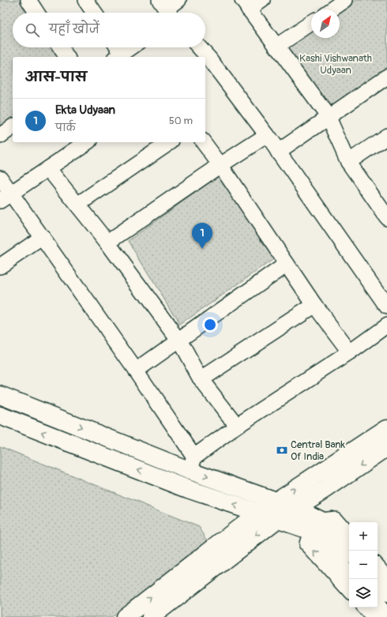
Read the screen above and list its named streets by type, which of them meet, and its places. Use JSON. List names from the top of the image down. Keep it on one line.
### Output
{"parks":["Kashi Vishwanath Udyaan"],"places":{"bank":["Central Bank Of India"]},"north":"top right","page":{"search":"यहाँ खोजें","heading":"आस-पास","list":[{"mark":"1","name":"Ekta Udyaan","note":"पार्क","value":"50 m"}],"pins":"1","map_buttons":["+","−"]}}
